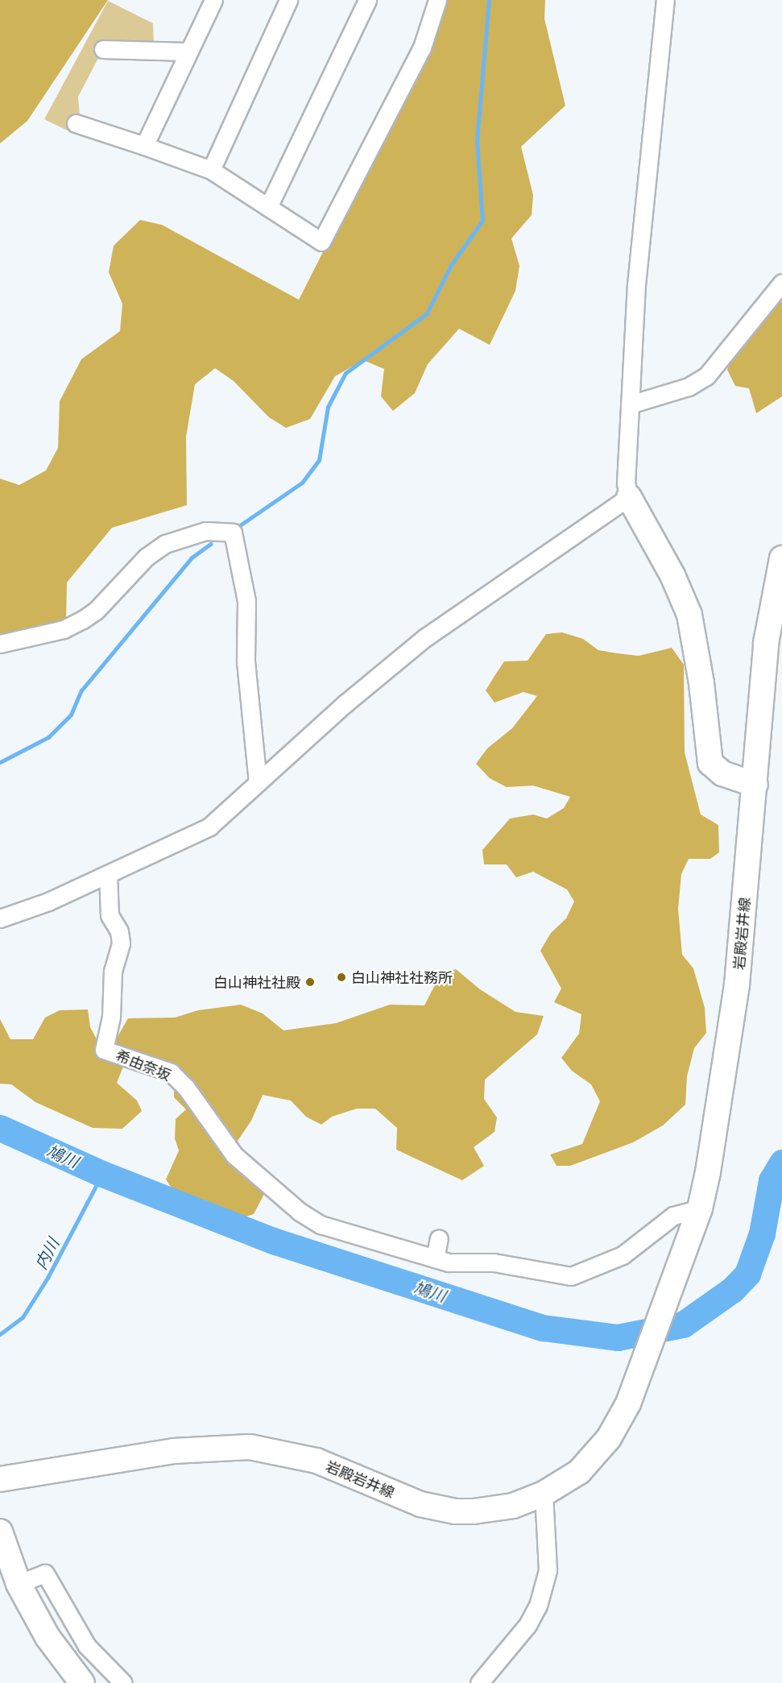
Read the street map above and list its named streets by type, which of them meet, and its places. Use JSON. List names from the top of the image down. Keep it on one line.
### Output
{"streets":{"main road":["岩殿岩井線"],"street":["希由奈坂"]},"crossings":[["岩殿岩井線","希由奈坂"]],"water":["鳩川","内川"],"places":["白山神社社務所","白山神社社殿"]}
